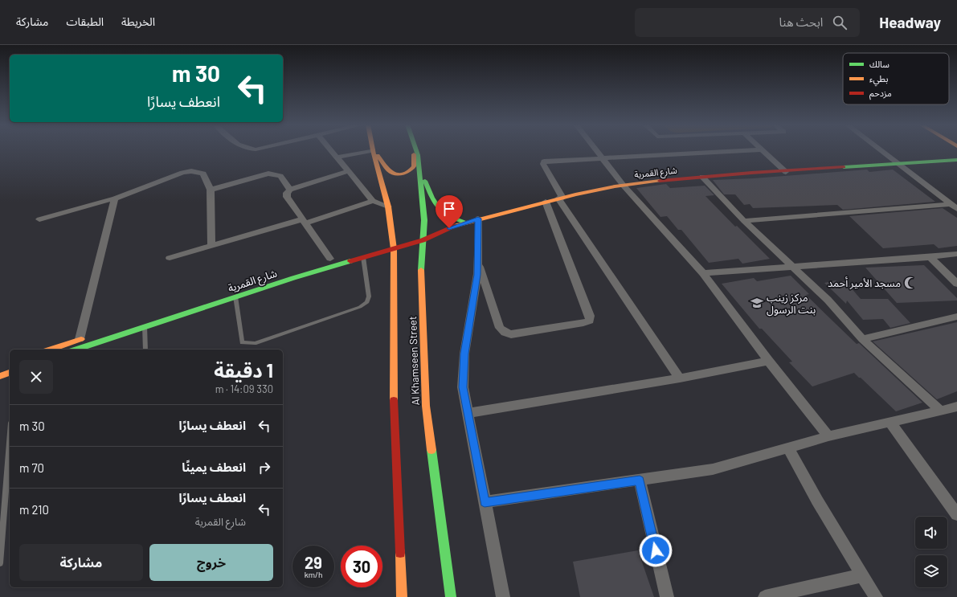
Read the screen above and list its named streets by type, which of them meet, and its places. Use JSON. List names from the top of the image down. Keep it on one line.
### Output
{"streets":{"street":["شارع القمرية","Al Khamseen Street"]},"crossings":[["شارع القمرية","Al Khamseen Street"]],"places":{"mosque":["مسجد الأمير أحمد"],"school or university":["مركز زينب بنت الرسول"]},"legend":["سالك","بطيء","مزدحم"],"page":{"header":"Headway","search":"ابحث هنا","nav":["الخريطة","الطبقات","مشاركة"],"turn":["30 m","انعطف يسارًا"],"heading":["1 دقيقة","330 m · 14:09"],"list":[{"name":"انعطف يسارًا","value":"30 m"},{"name":"انعطف يمينًا","value":"70 m"},{"name":"انعطف يسارًا","note":"شارع القمرية","value":"210 m"}],"buttons":["خروج","مشاركة"],"speed":"29 km/h","limit":"30"}}
